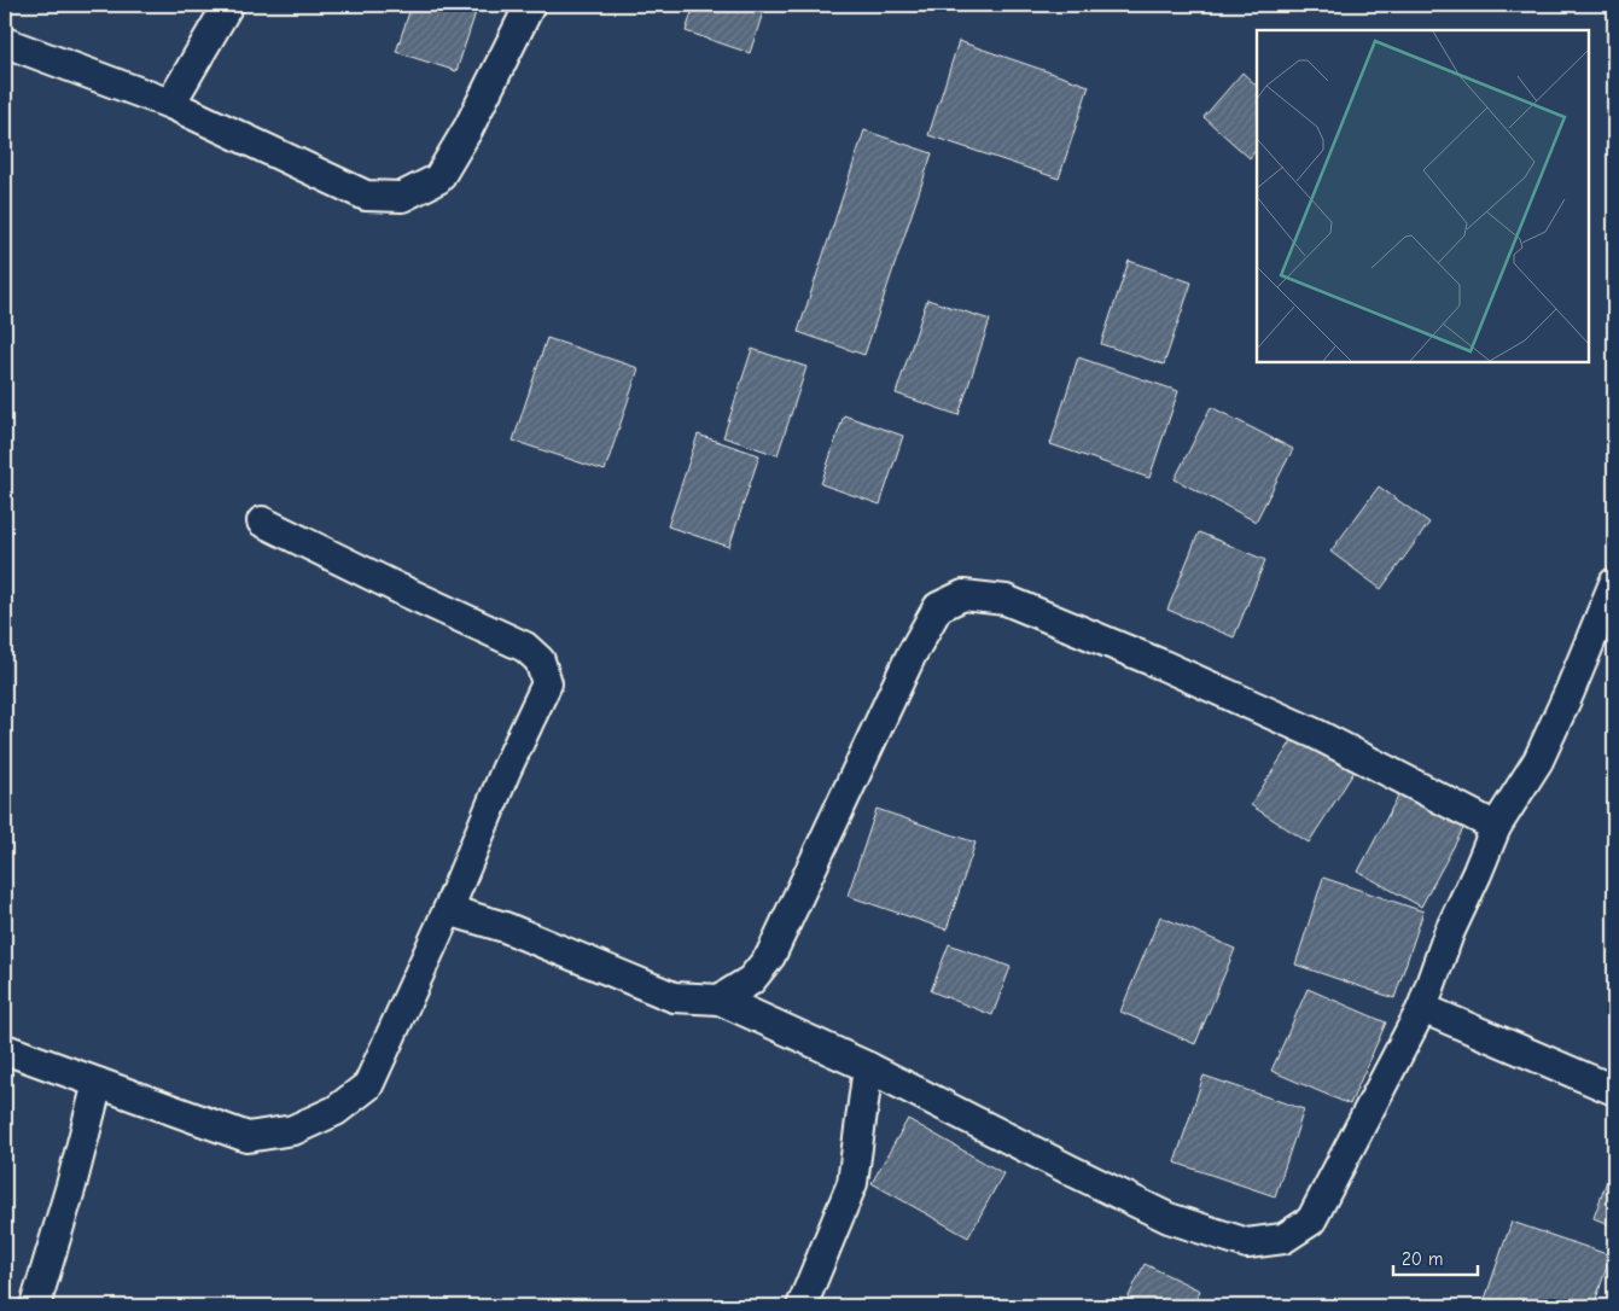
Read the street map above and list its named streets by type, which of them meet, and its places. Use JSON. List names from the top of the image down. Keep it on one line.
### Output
{"scale_bar":"20 m"}
